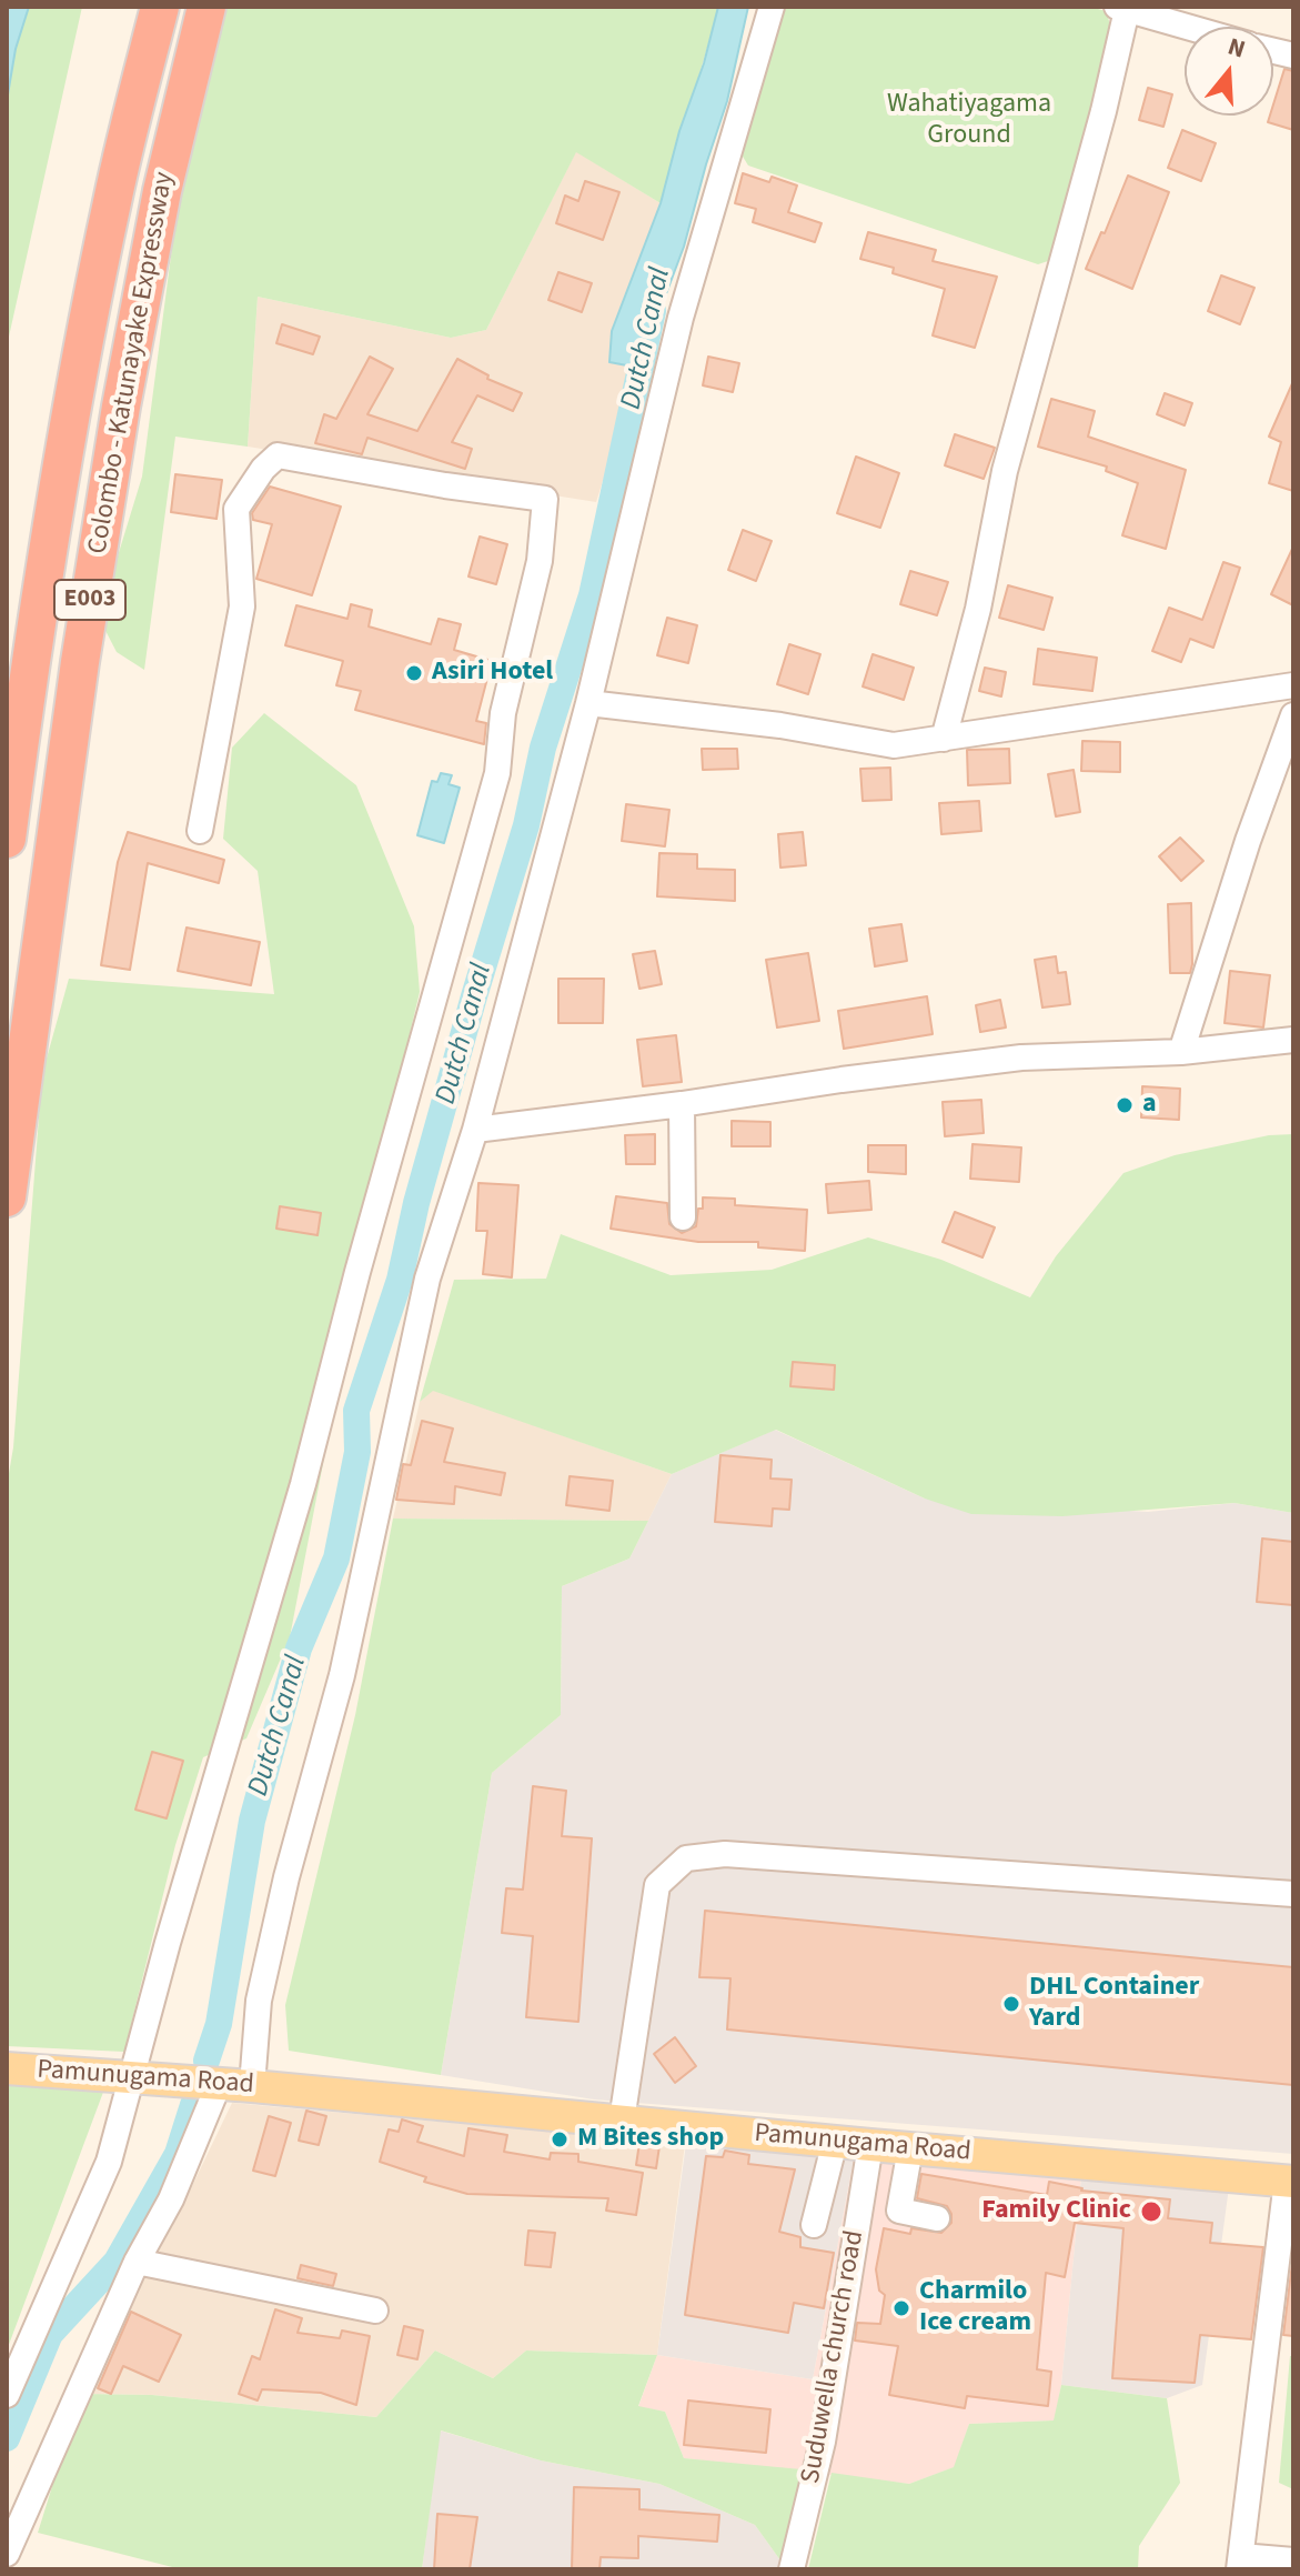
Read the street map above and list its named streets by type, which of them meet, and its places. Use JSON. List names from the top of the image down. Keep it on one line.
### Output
{"streets":{"highway":["Colombo - Katunayake Expressway","E003"],"main road":["Pamunugama Road"],"street":["Suduwella church road"]},"crossings":[["Pamunugama Road","Suduwella church road"]],"water":["Dutch Canal"],"parks":["Wahatiyagama Ground"],"places":["Asiri Hotel","a","DHL Container Yard","M Bites shop","Family Clinic","Charmilo Ice cream"],"north":"top"}
